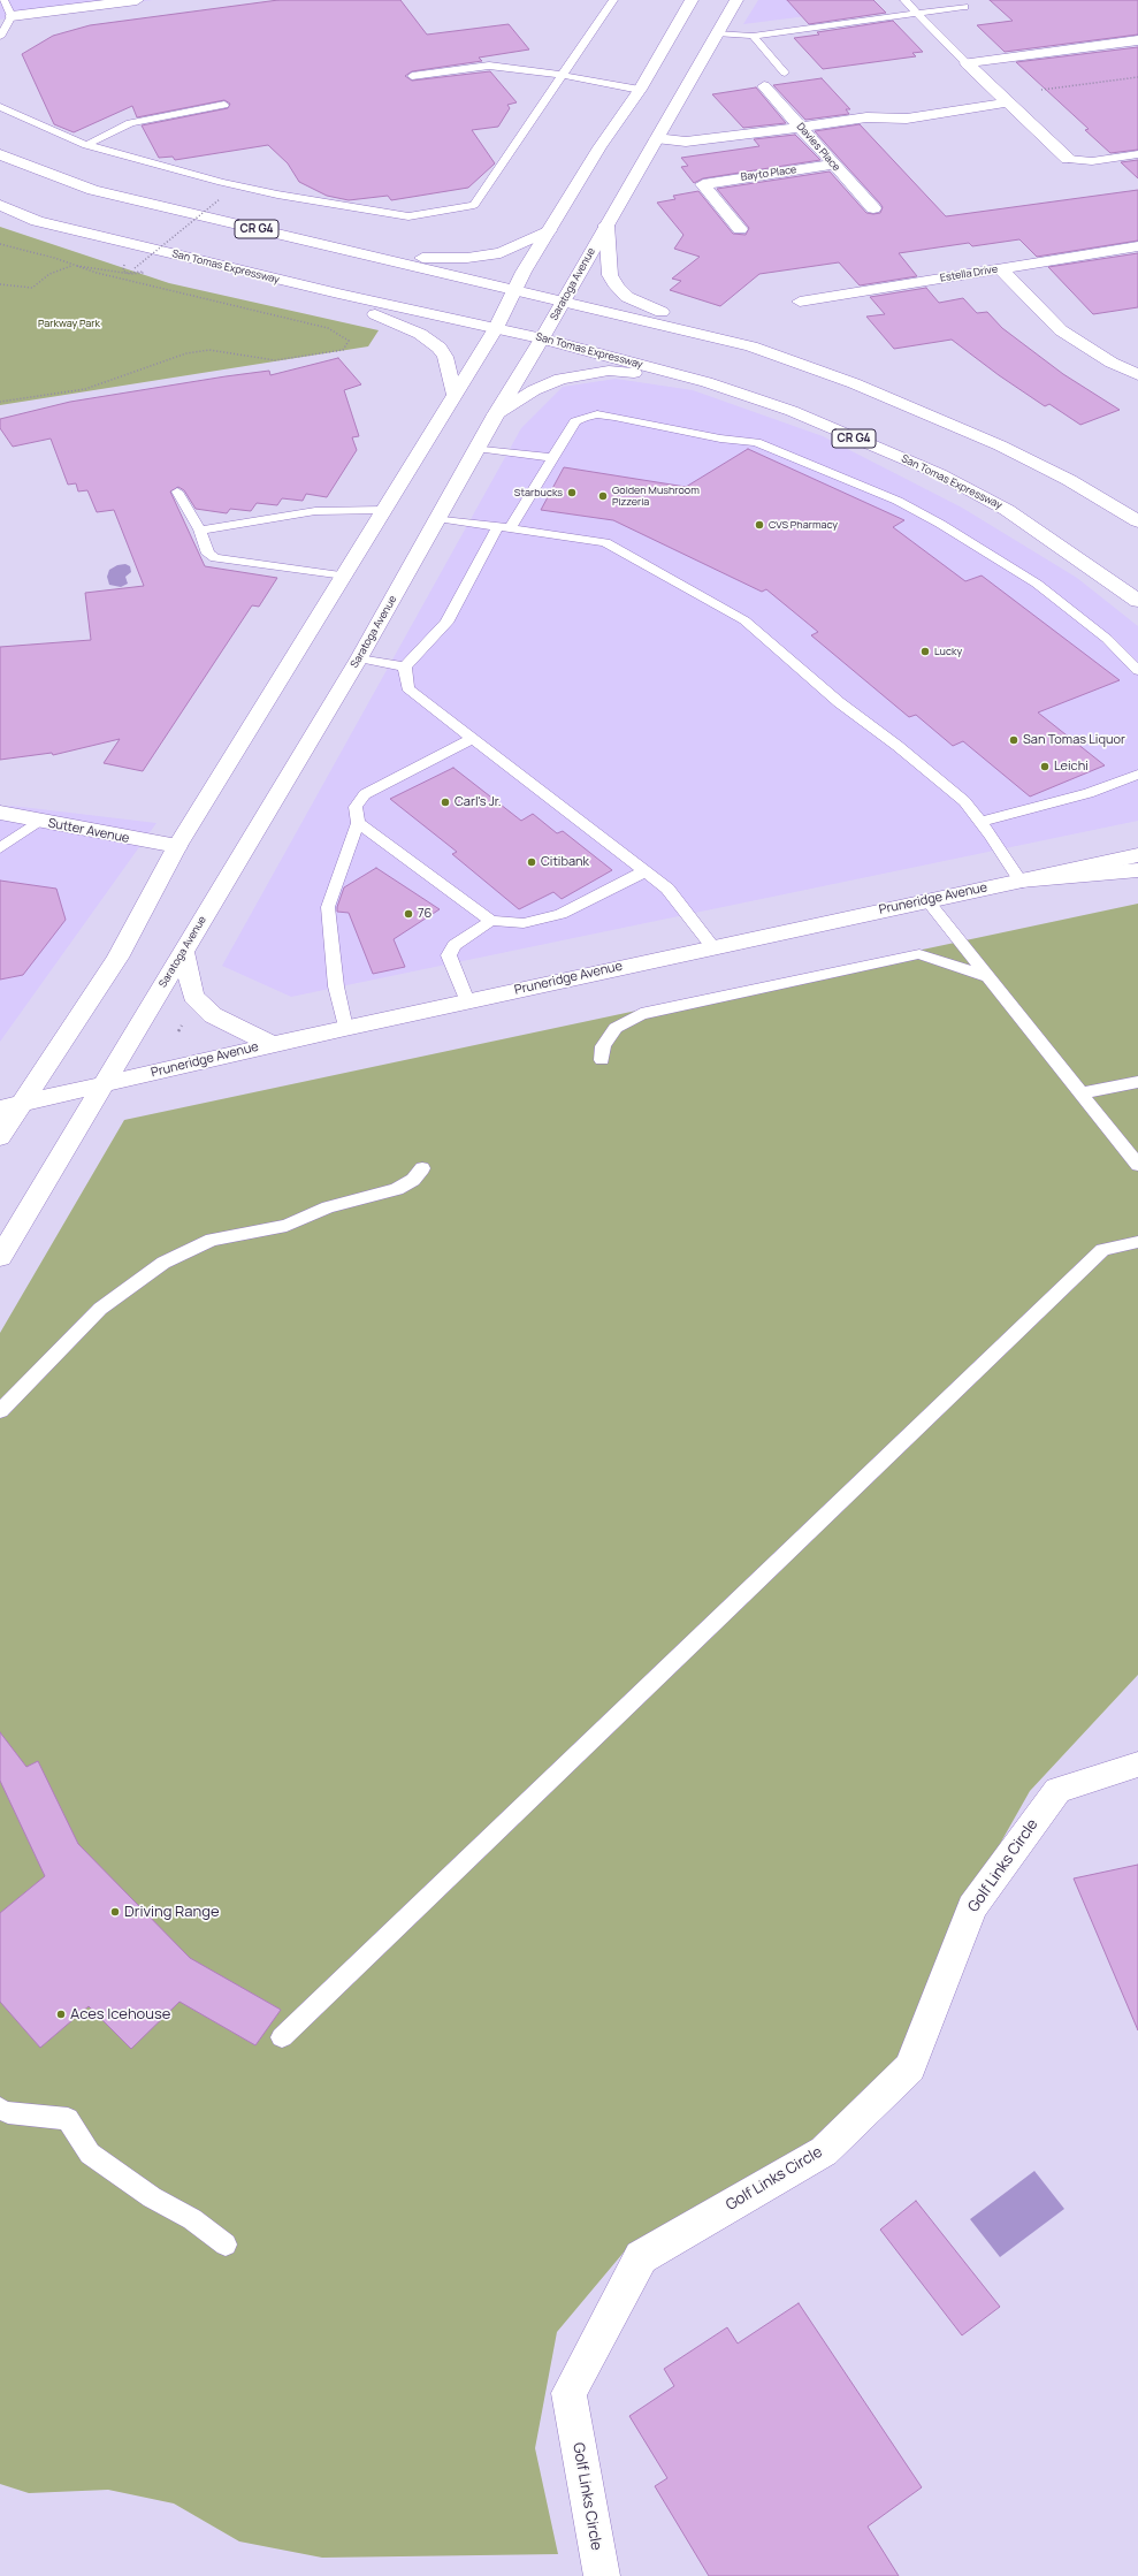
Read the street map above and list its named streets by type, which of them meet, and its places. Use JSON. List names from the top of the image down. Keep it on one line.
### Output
{"streets":{"main road":["Davies Place","Bayto Place","CR G4","San Tomas Expressway","Estella Drive","Saratoga Avenue","Sutter Avenue","Pruneridge Avenue","Golf Links Circle"]},"crossings":[["Davies Place","Bayto Place"],["CR G4","Saratoga Avenue"],["San Tomas Expressway","Saratoga Avenue"],["Saratoga Avenue","Pruneridge Avenue"]],"parks":["Parkway Park"],"places":["Starbucks","Golden Mushroom Pizzeria","CVS Pharmacy","Lucky","San Tomas Liquor","Leichi","Carl's Jr.","Citibank","76","Driving Range","Aces Icehouse"]}
